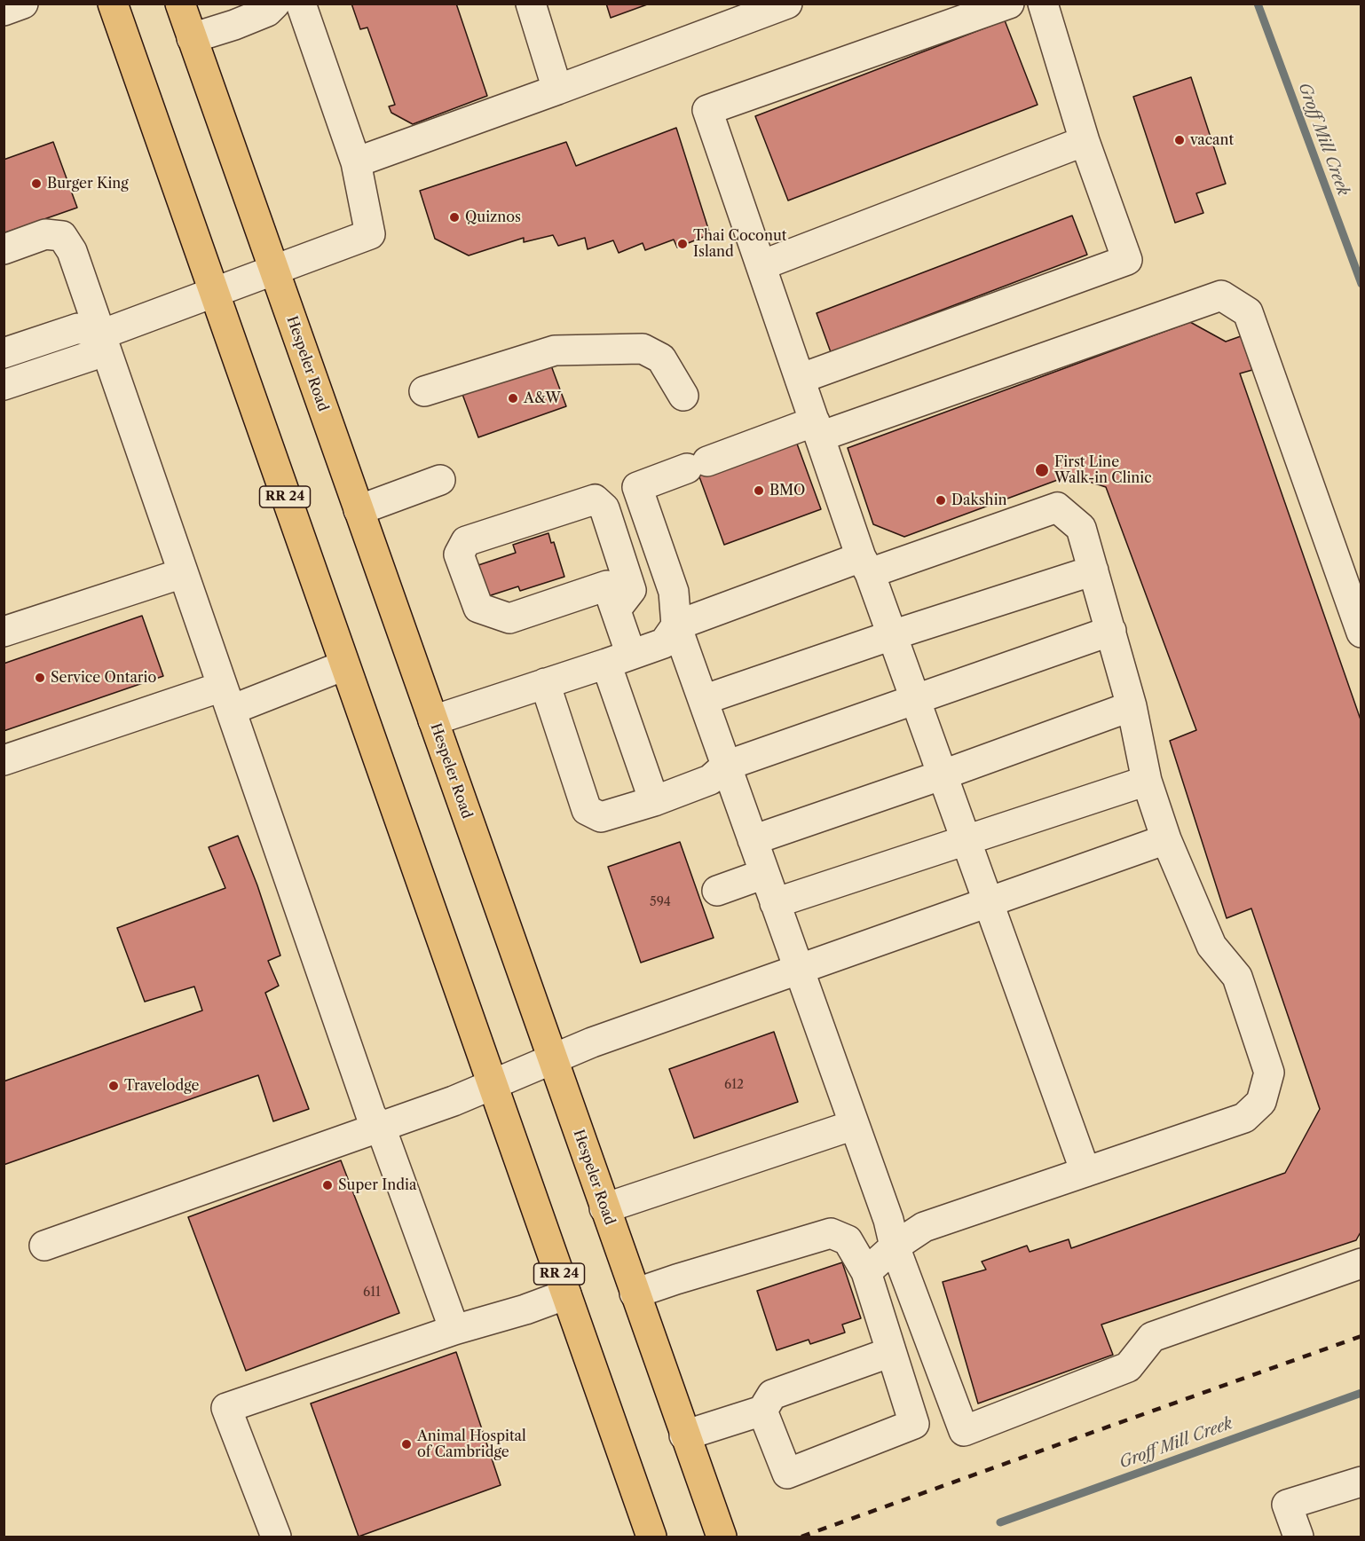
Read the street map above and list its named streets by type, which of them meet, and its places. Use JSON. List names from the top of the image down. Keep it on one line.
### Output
{"streets":{"main road":["Hespeler Road","RR 24"]},"water":["Groff Mill Creek"],"places":["vacant","Burger King","Quiznos","Thai Coconut Island","A&W","First Line Walk-in Clinic","BMO","Dakshin","Service Ontario","Travelodge","Super India","Animal Hospital of Cambridge"],"house_numbers":["594","612","611"]}
